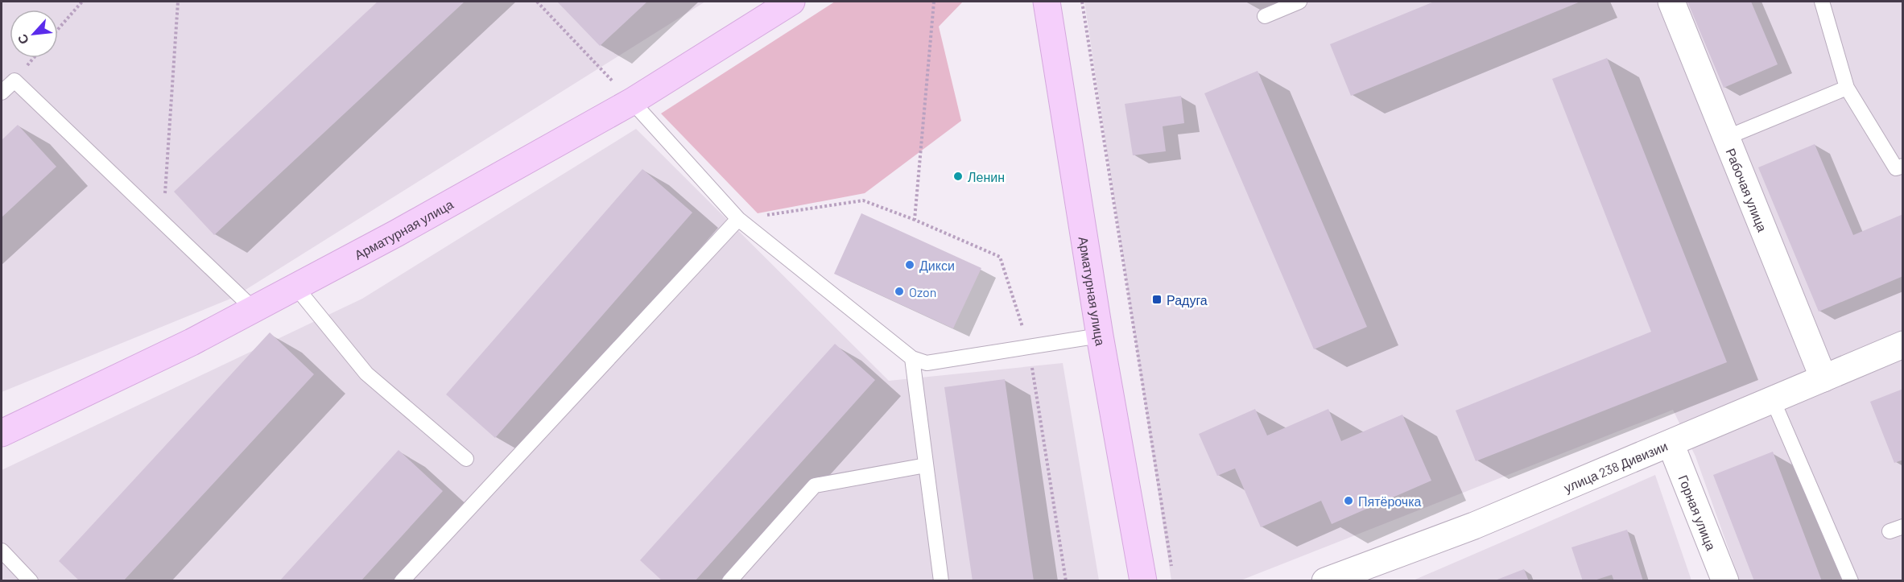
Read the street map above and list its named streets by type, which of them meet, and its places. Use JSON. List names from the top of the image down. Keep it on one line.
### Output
{"streets":{"street":["Рабочая улица","Арматурная улица","улица 238 Дивизии","Горная улица"]},"crossings":[["Рабочая улица","улица 238 Дивизии"],["улица 238 Дивизии","Горная улица"]],"places":{"other":["Ленин","Дикси","Ozon","Пятёрочка"],"transit":["Радуга"]},"north":"bottom left"}
